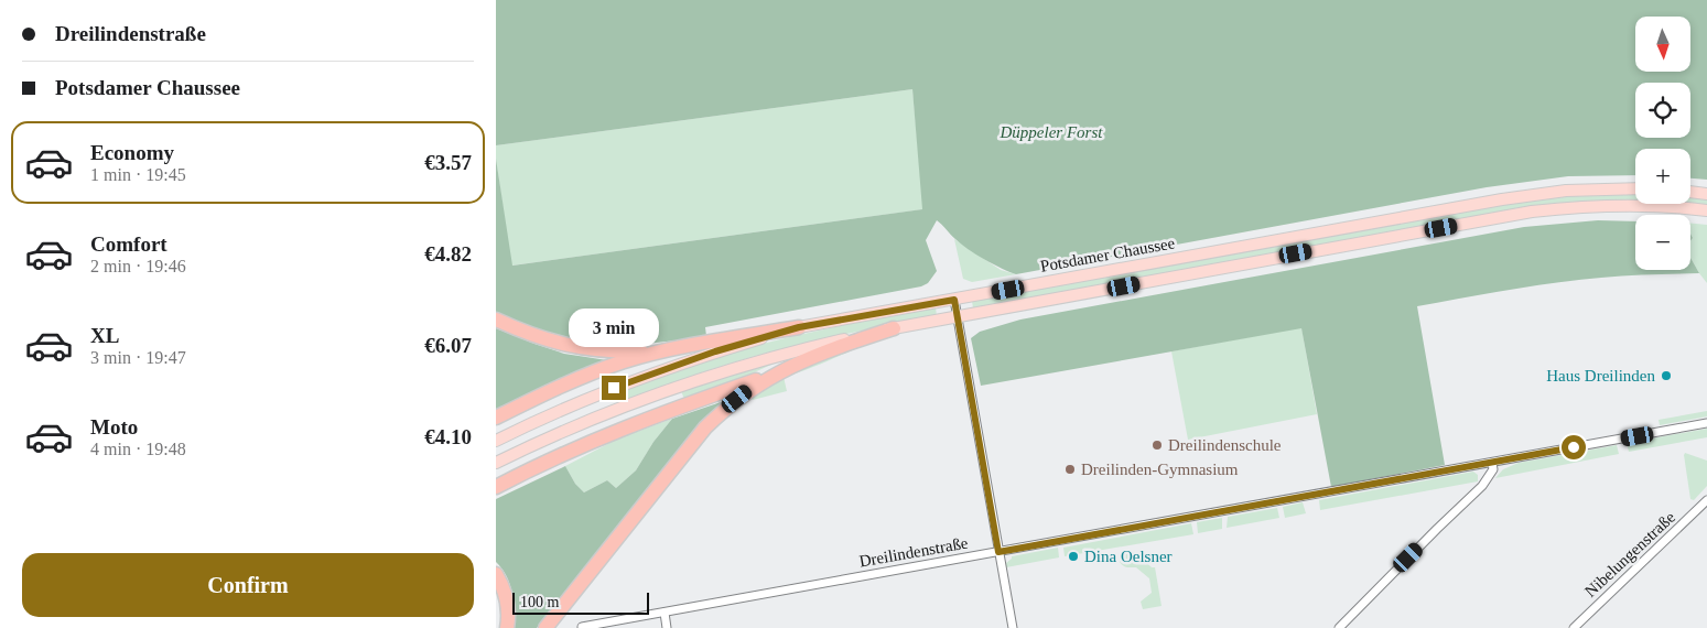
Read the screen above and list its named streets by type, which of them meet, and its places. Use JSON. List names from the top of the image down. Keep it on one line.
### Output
{"streets":{"main road":["Potsdamer Chaussee"],"street":["Dreilindenstraße","Nibelungenstraße"]},"parks":["Düppeler Forst"],"places":["Haus Dreilinden","Dreilindenschule","Dreilinden-Gymnasium","Dina Oelsner"],"scale_bar":"100 m","north":"bottom","page":{"banner":["Dreilindenstraße","Potsdamer Chaussee"],"map_buttons":["+","−"],"list":[{"name":"Economy","note":"1 min · 19:45","value":"€3.57"},{"name":"Comfort","note":"2 min · 19:46","value":"€4.82"},{"name":"XL","note":"3 min · 19:47","value":"€6.07"},{"name":"Moto","note":"4 min · 19:48","value":"€4.10"}],"bubble":"3 min","buttons":"Confirm","scale":"100 m"}}
